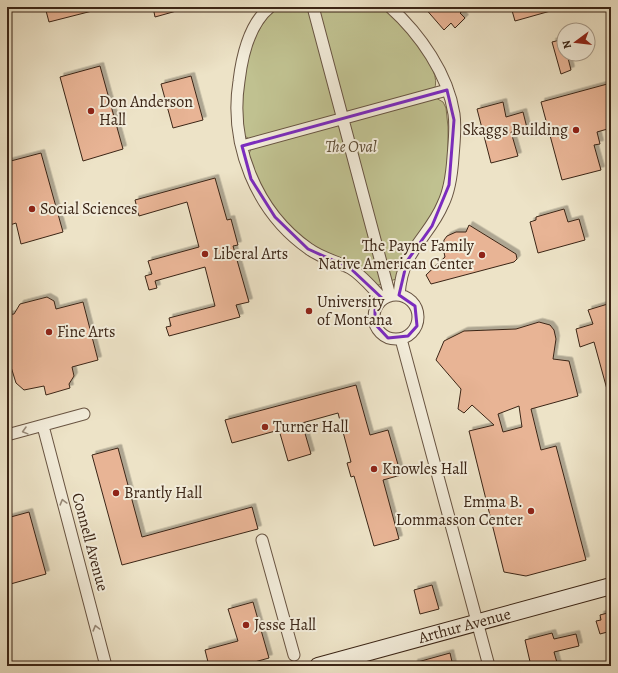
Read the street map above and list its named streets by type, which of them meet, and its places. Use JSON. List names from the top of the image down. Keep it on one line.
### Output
{"streets":{"street":["Connell Avenue","Arthur Avenue"]},"one_way":["Connell Avenue"],"parks":["The Oval"],"places":["Don Anderson Hall","Skaggs Building","Social Sciences","Liberal Arts","The Payne Family Native American Center","University of Montana","Fine Arts","Turner Hall","Knowles Hall","Brantly Hall","Emma B. Lommasson Center","Jesse Hall"],"north":"left"}
